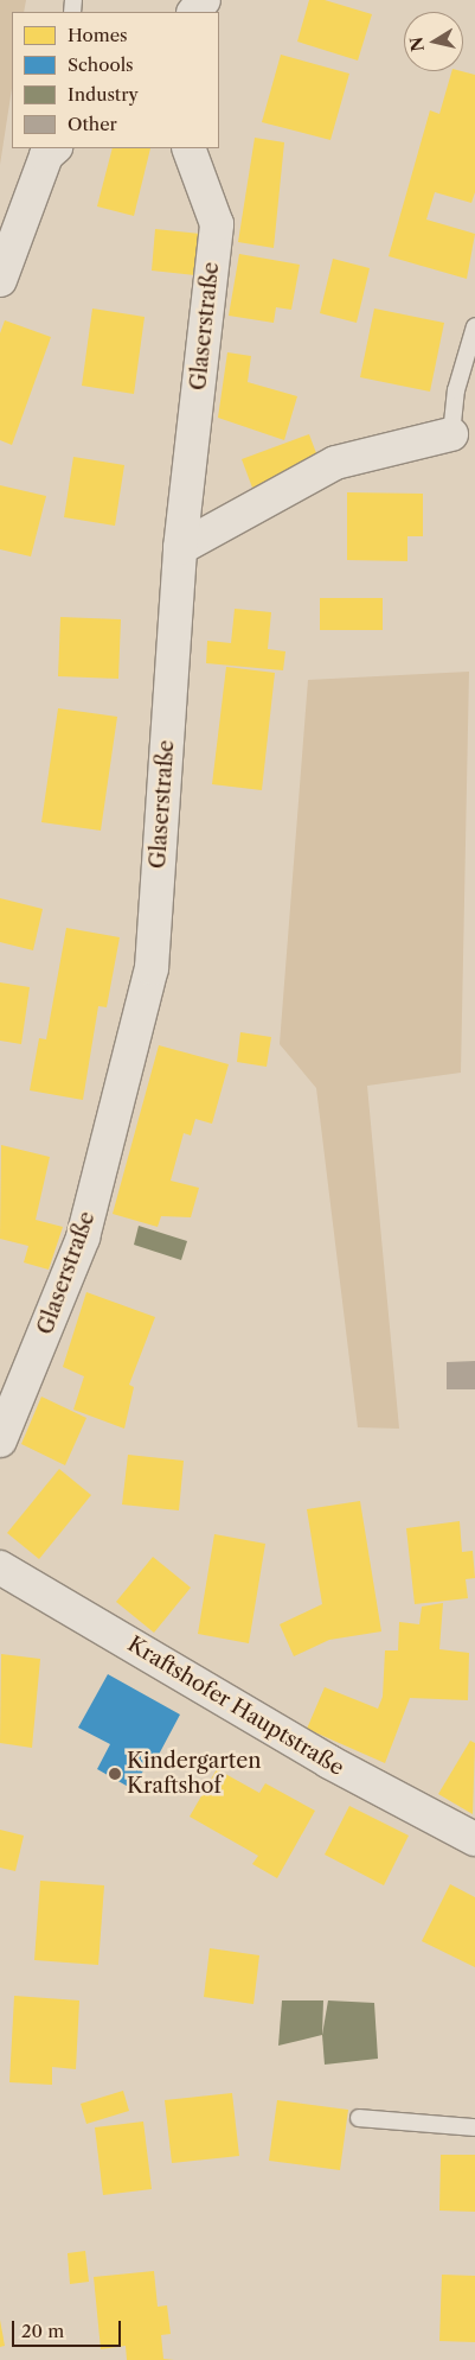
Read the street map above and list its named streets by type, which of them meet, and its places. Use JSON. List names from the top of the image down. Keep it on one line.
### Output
{"streets":{"street":["Glaserstraße","Kraftshofer Hauptstraße"]},"places":["Kindergarten Kraftshof"],"legend":["Homes","Schools","Industry","Other"],"scale_bar":"20 m","north":"left"}
